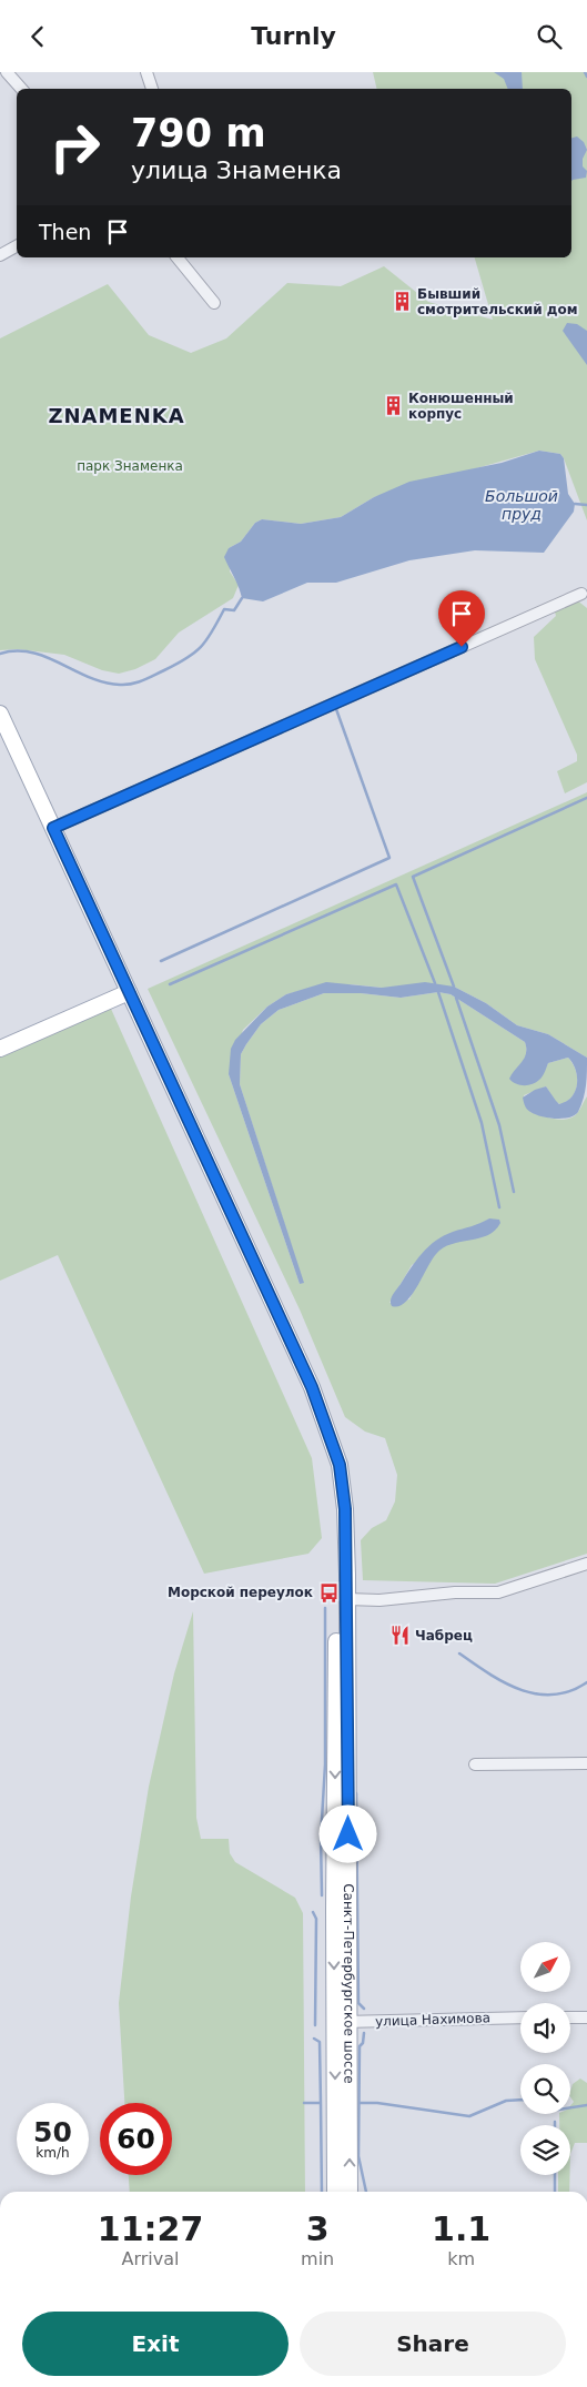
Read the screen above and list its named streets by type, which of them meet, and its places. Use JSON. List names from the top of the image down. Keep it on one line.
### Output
{"streets":{"main road":["Санкт-Петербургское шоссе"],"street":["улица Нахимова"]},"crossings":[["Санкт-Петербургское шоссе","улица Нахимова"]],"districts":["ZNAMENKA"],"water":["Большой пруд"],"parks":["парк Знаменка"],"places":{"building":["Бывший смотрительский дом","Конюшенный корпус"],"bus stop":["Морской переулок"],"restaurant":["Чабрец"]},"north":"top right","page":{"header":"Turnly","turn":["790 m","улица Знаменка"],"then":"Then","speed":"50 km/h","limit":"60","eta":["11:27","Arrival","3","min","1.1","km"],"buttons":["Exit","Share"]}}
